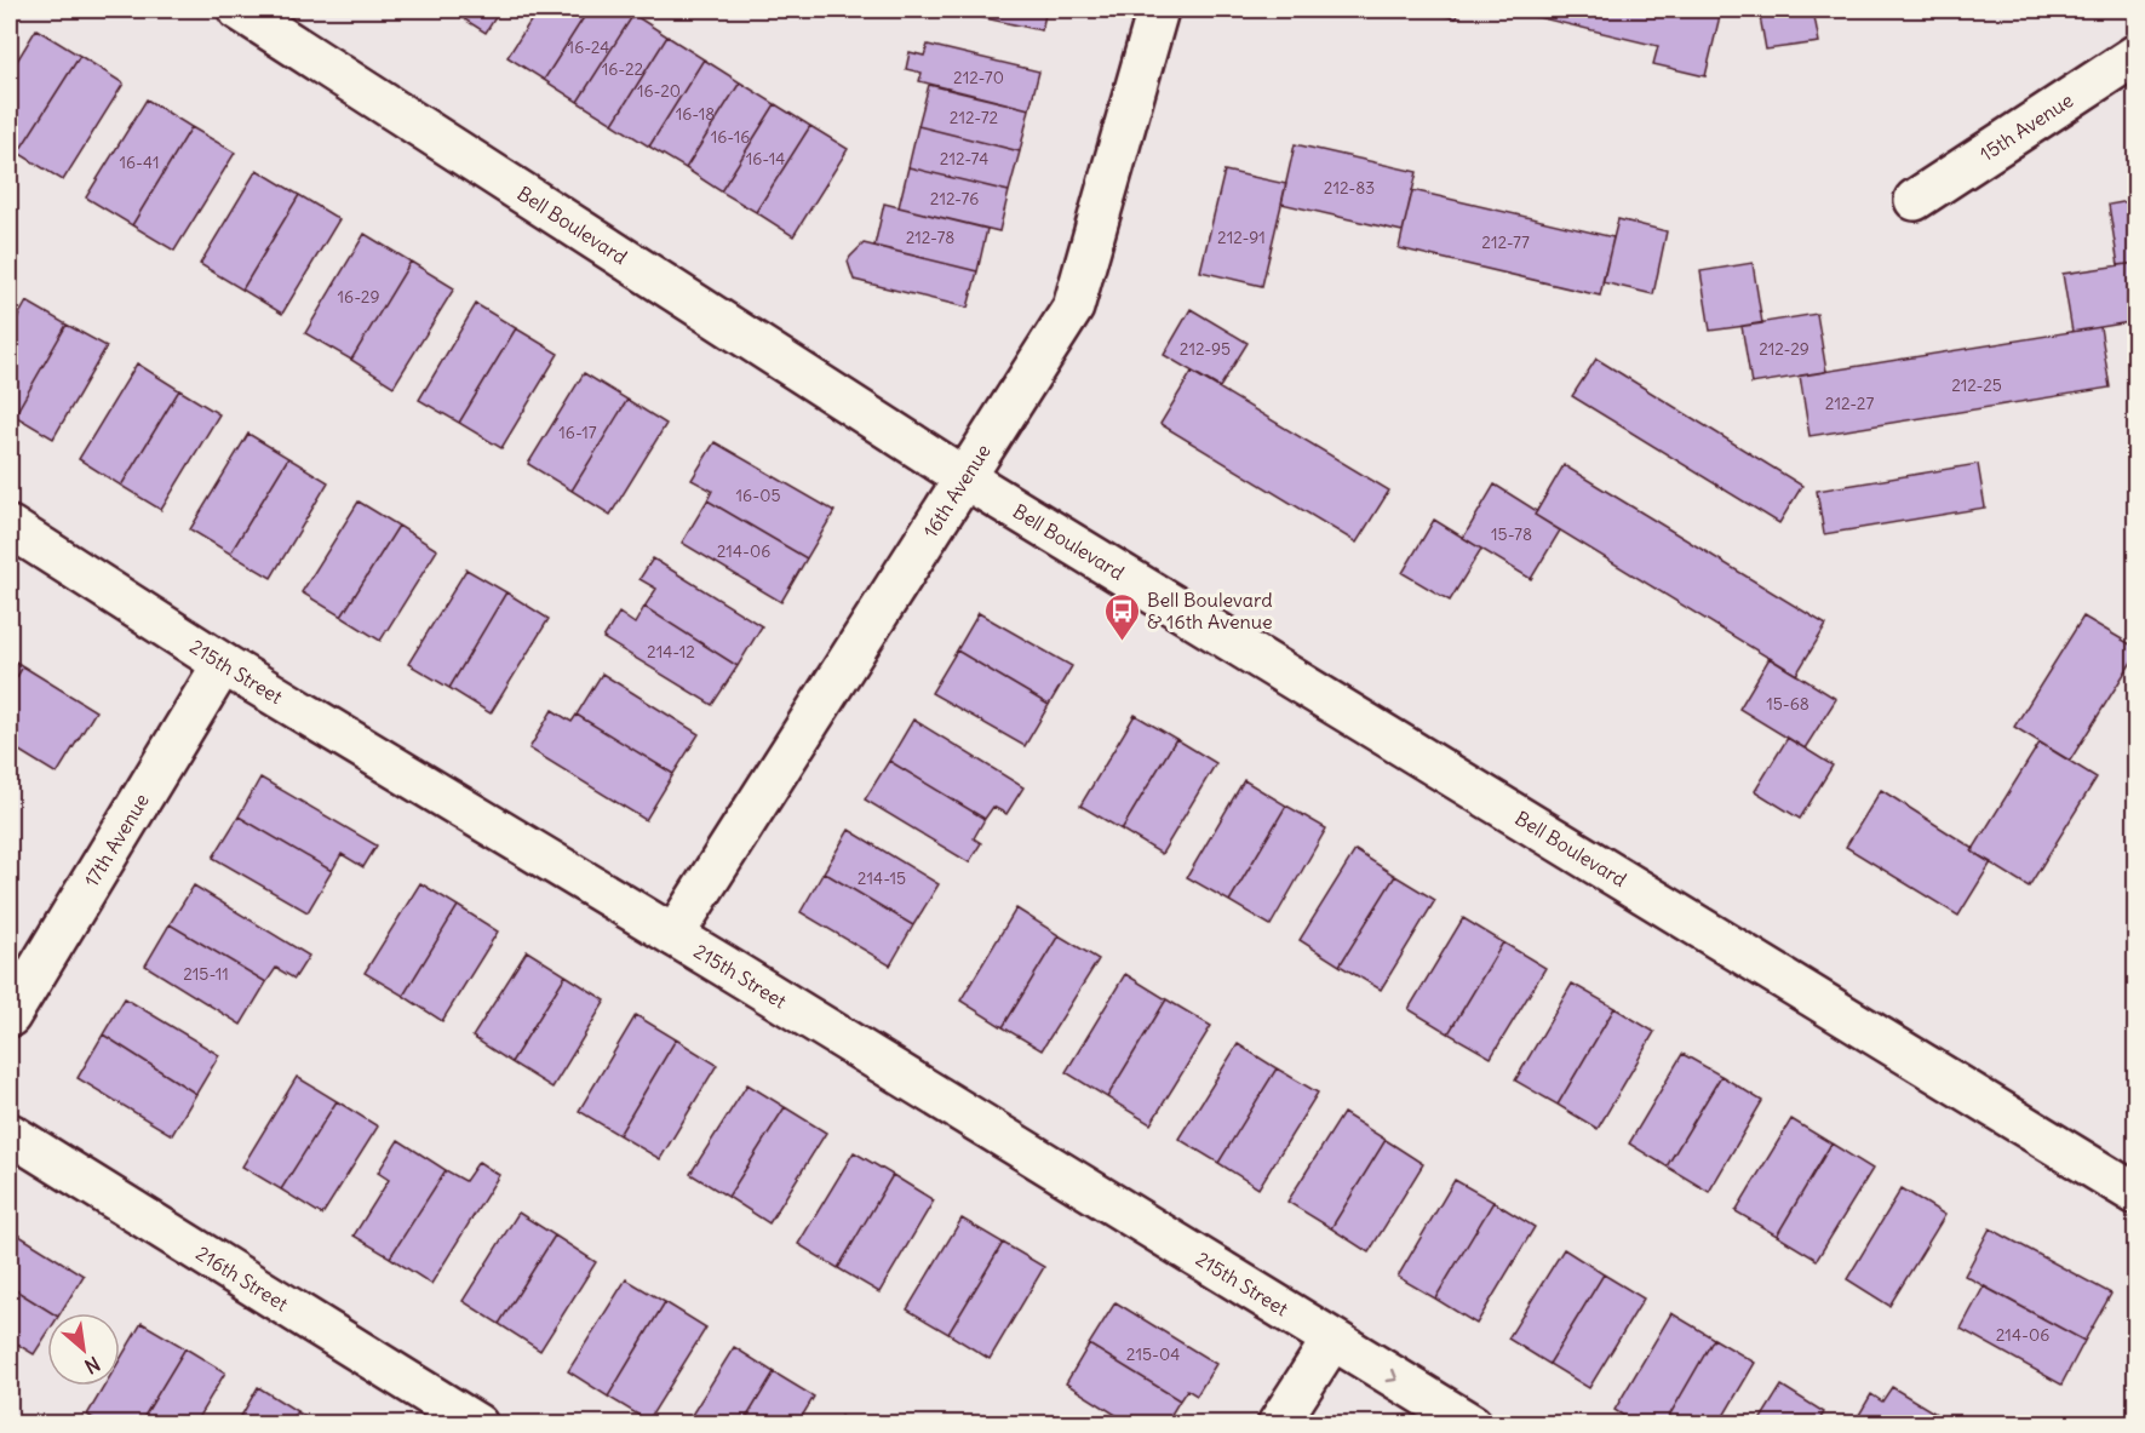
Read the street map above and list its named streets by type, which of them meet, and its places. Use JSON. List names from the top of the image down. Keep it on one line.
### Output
{"streets":{"street":["15th Avenue","Bell Boulevard","16th Avenue","215th Street","17th Avenue","216th Street"]},"crossings":[["Bell Boulevard","16th Avenue"],["16th Avenue","215th Street"],["215th Street","17th Avenue"]],"places":{"bus stop":["Bell Boulevard & 16th Avenue"]},"house_numbers":["16-24","16-22","212-70","16-20","16-18","212-72","16-16","16-14","212-74","16-41","212-83","212-76","212-78","212-91","212-77","16-29","212-95","212-29","212-25","212-27","16-17","16-05","15-78","214-06","214-12","15-68","214-15","215-11","214-06","215-04"],"north":"bottom right"}
